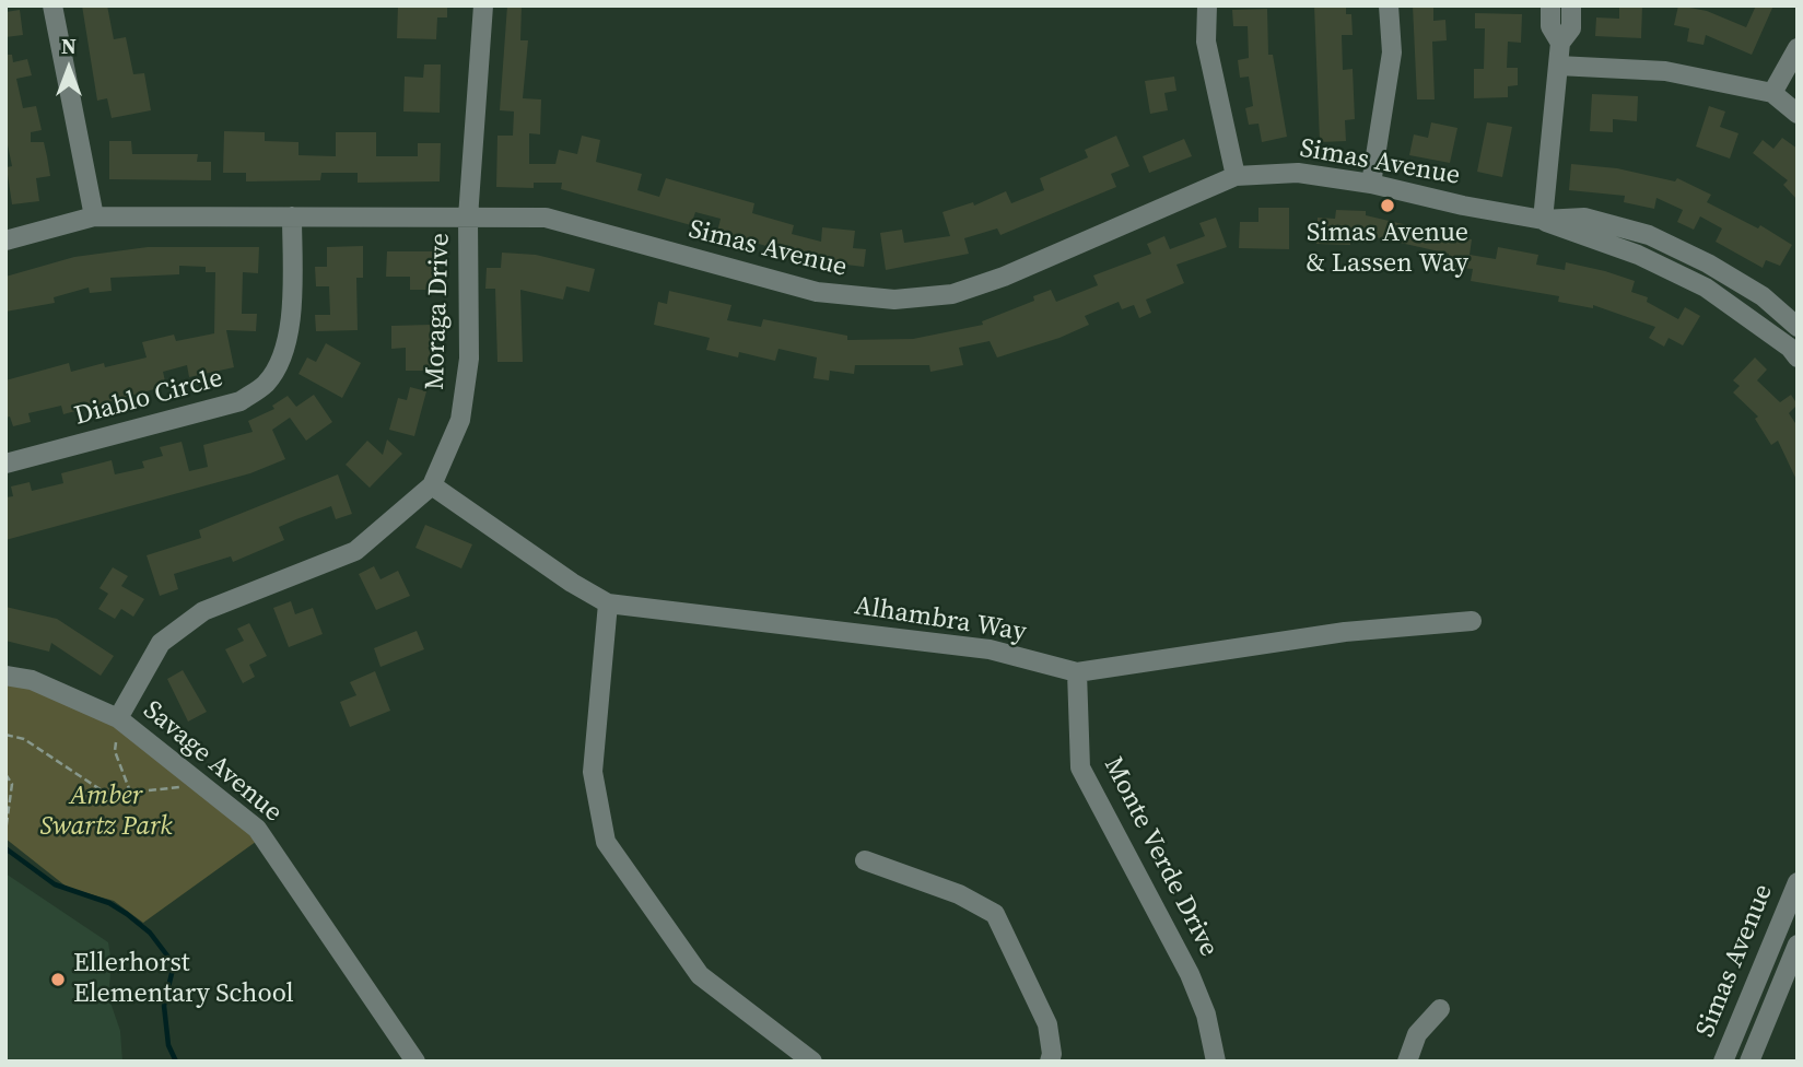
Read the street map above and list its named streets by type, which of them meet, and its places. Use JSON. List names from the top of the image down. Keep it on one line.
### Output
{"streets":{"street":["Simas Avenue","Moraga Drive","Diablo Circle","Alhambra Way","Savage Avenue","Monte Verde Drive"]},"crossings":[["Simas Avenue","Moraga Drive"],["Simas Avenue","Diablo Circle"],["Moraga Drive","Alhambra Way"],["Moraga Drive","Savage Avenue"],["Alhambra Way","Monte Verde Drive"]],"parks":["Amber Swartz Park"],"places":["Simas Avenue & Lassen Way","Ellerhorst Elementary School"],"north":"top"}
